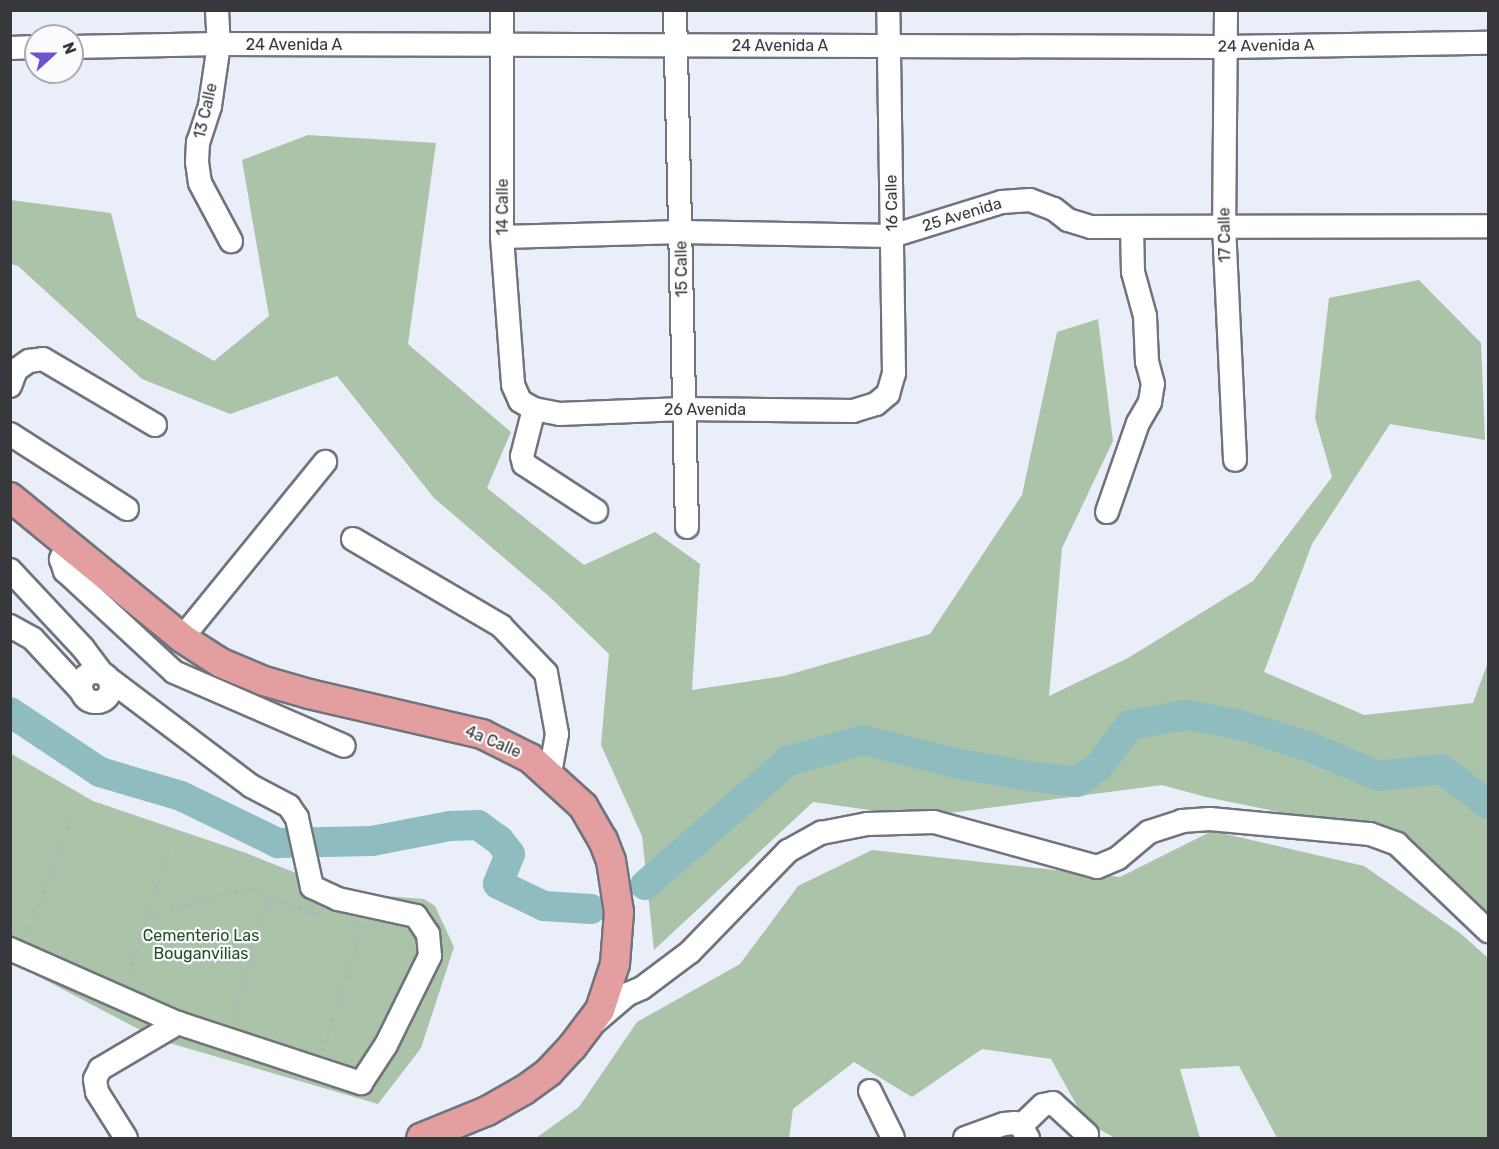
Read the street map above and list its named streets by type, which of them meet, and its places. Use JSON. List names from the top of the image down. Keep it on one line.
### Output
{"streets":{"main road":["4a Calle"],"street":["24 Avenida A","13 Calle","16 Calle","14 Calle","25 Avenida","17 Calle","15 Calle","26 Avenida"]},"crossings":[["24 Avenida A","13 Calle"],["24 Avenida A","16 Calle"],["24 Avenida A","14 Calle"],["24 Avenida A","17 Calle"],["24 Avenida A","15 Calle"],["16 Calle","25 Avenida"],["16 Calle","26 Avenida"],["14 Calle","25 Avenida"],["14 Calle","26 Avenida"],["25 Avenida","17 Calle"],["25 Avenida","15 Calle"],["15 Calle","26 Avenida"]],"parks":["Cementerio Las Bouganvilias"],"north":"right"}
